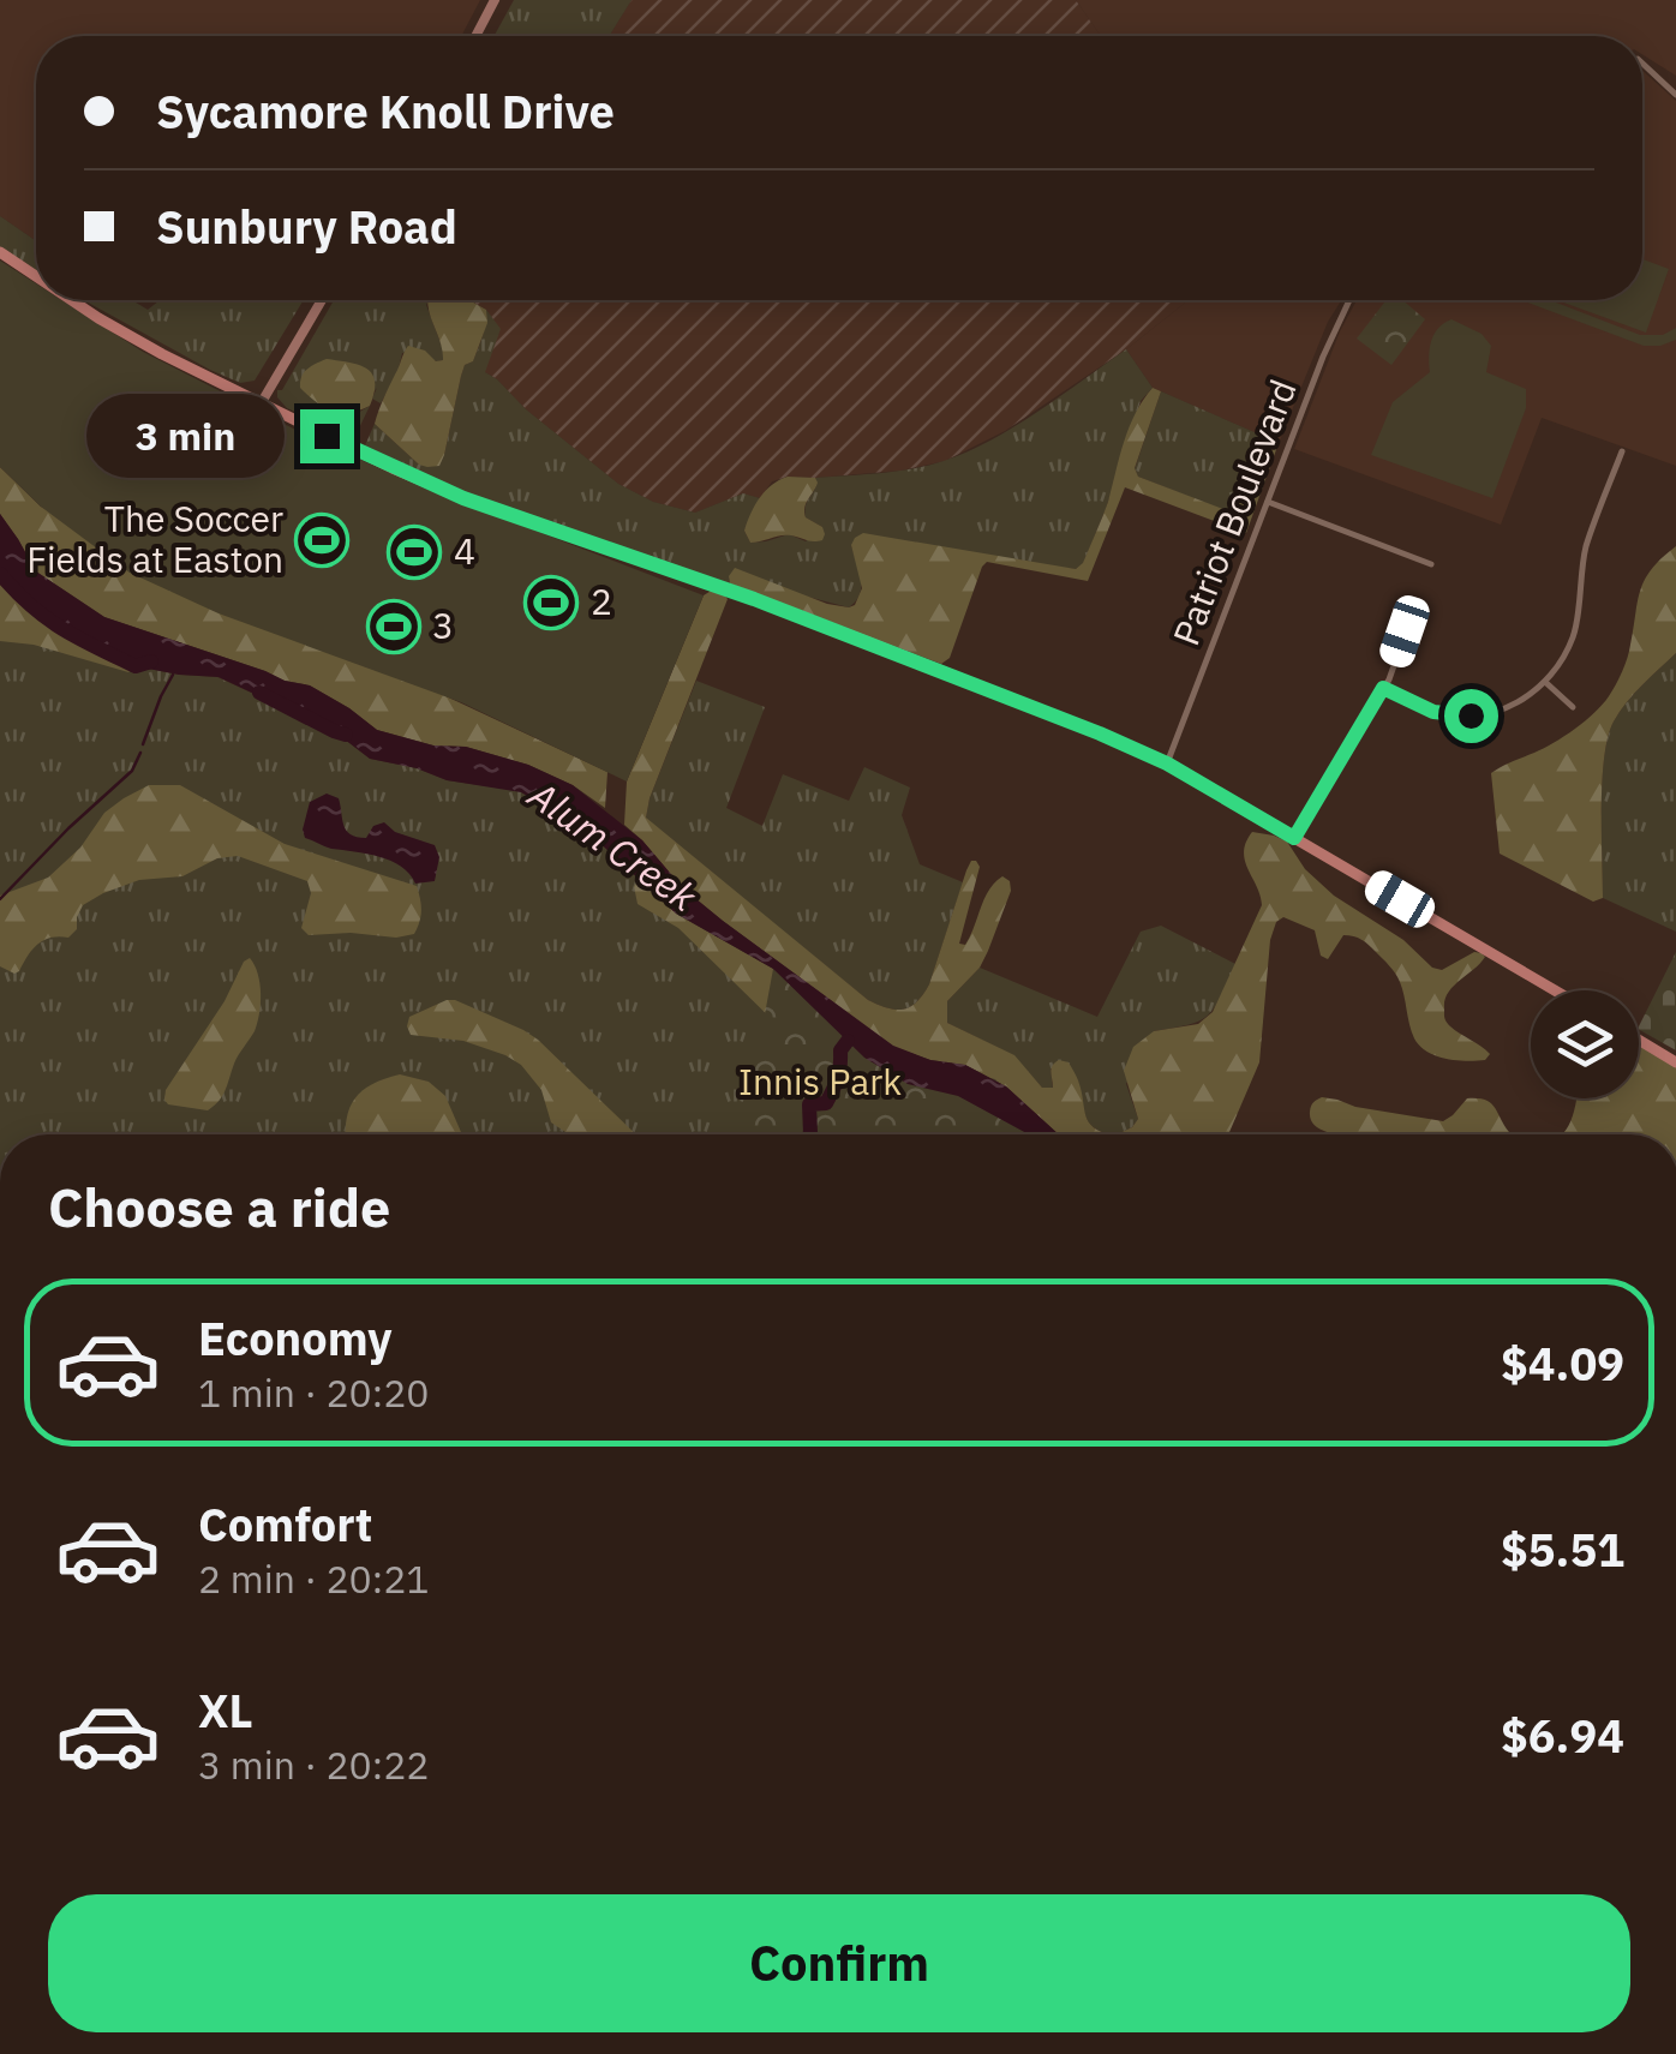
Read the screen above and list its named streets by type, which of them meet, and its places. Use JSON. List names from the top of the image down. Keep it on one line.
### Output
{"streets":{"street":["Patriot Boulevard"]},"water":["Alum Creek"],"parks":["Innis Park"],"places":{"sports":["The Soccer Fields at Easton","4","2","3"]},"page":{"banner":["Sycamore Knoll Drive","Sunbury Road"],"bubble":"3 min","heading":"Choose a ride","list":[{"name":"Economy","note":"1 min · 20:20","value":"$4.09"},{"name":"Comfort","note":"2 min · 20:21","value":"$5.51"},{"name":"XL","note":"3 min · 20:22","value":"$6.94"}],"buttons":"Confirm"}}
